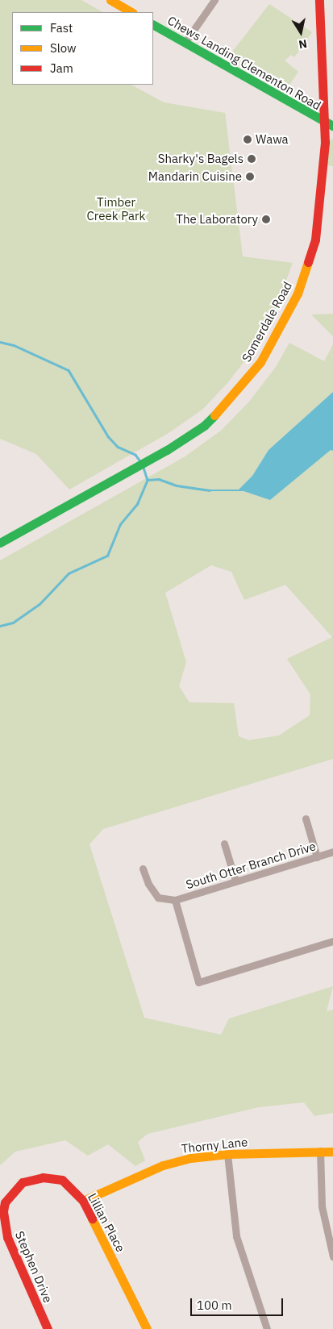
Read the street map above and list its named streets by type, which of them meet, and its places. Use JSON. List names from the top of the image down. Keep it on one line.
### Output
{"streets":{"main road":["Chews Landing Clementon Road","Somerdale Road","Thorny Lane","Lillian Place","Stephen Drive"],"street":["South Otter Branch Drive"]},"crossings":[["Chews Landing Clementon Road","Somerdale Road"],["Thorny Lane","Lillian Place"],["Lillian Place","Stephen Drive"]],"parks":["Timber Creek Park"],"places":["Wawa","Sharky's Bagels","Mandarin Cuisine","The Laboratory"],"legend":["Fast","Slow","Jam"],"scale_bar":"100 m","north":"bottom"}
